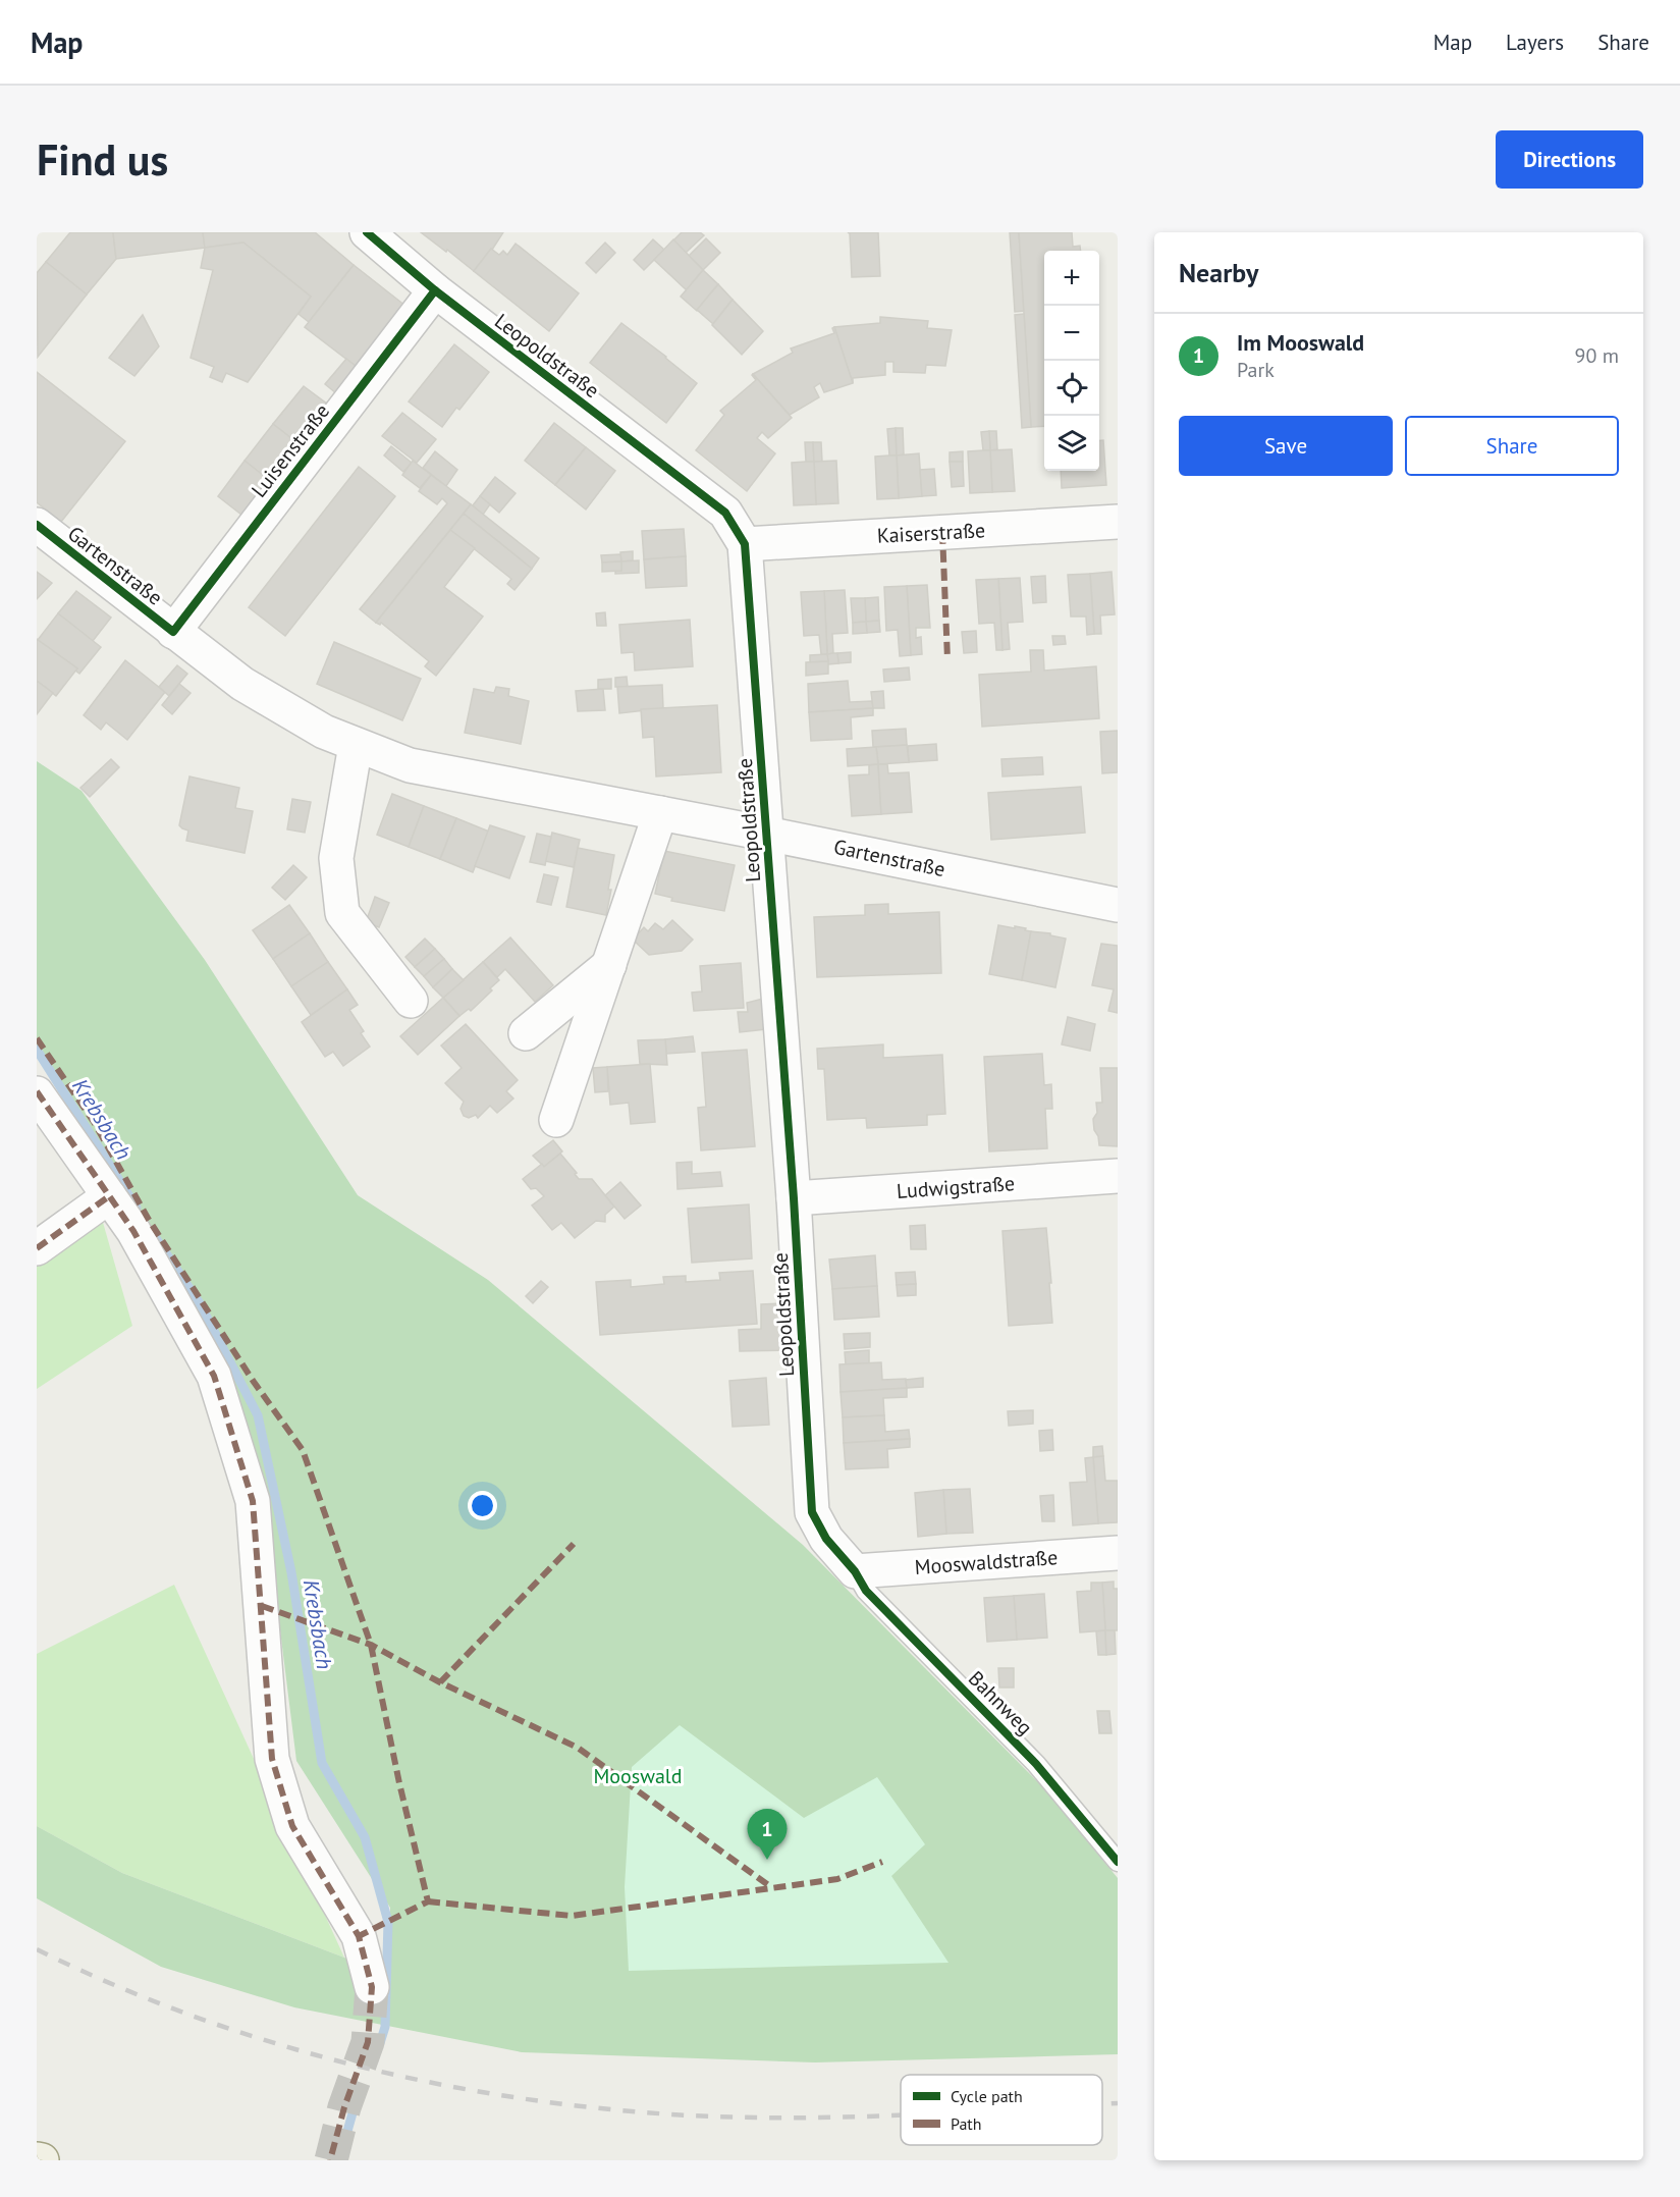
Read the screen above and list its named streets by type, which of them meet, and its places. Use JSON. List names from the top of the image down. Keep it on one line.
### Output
{"streets":{"street":["Leopoldstraße","Luisenstraße","Kaiserstraße","Gartenstraße","Ludwigstraße","Mooswaldstraße"],"lane":["Bahnweg"]},"crossings":[["Leopoldstraße","Luisenstraße"],["Leopoldstraße","Kaiserstraße"],["Leopoldstraße","Gartenstraße"],["Leopoldstraße","Ludwigstraße"],["Leopoldstraße","Mooswaldstraße"],["Leopoldstraße","Bahnweg"],["Luisenstraße","Gartenstraße"],["Mooswaldstraße","Bahnweg"]],"water":["Krebsbach"],"parks":["Mooswald"],"legend":["Cycle path","Path"],"page":{"header":"Map","nav":["Map","Layers","Share"],"buttons":["Directions",["Save","Share"]],"title":"Find us","heading":"Nearby","map_buttons":["+","−"],"list":[{"mark":"1","name":"Im Mooswald","note":"Park","value":"90 m"}],"pins":"1"}}
